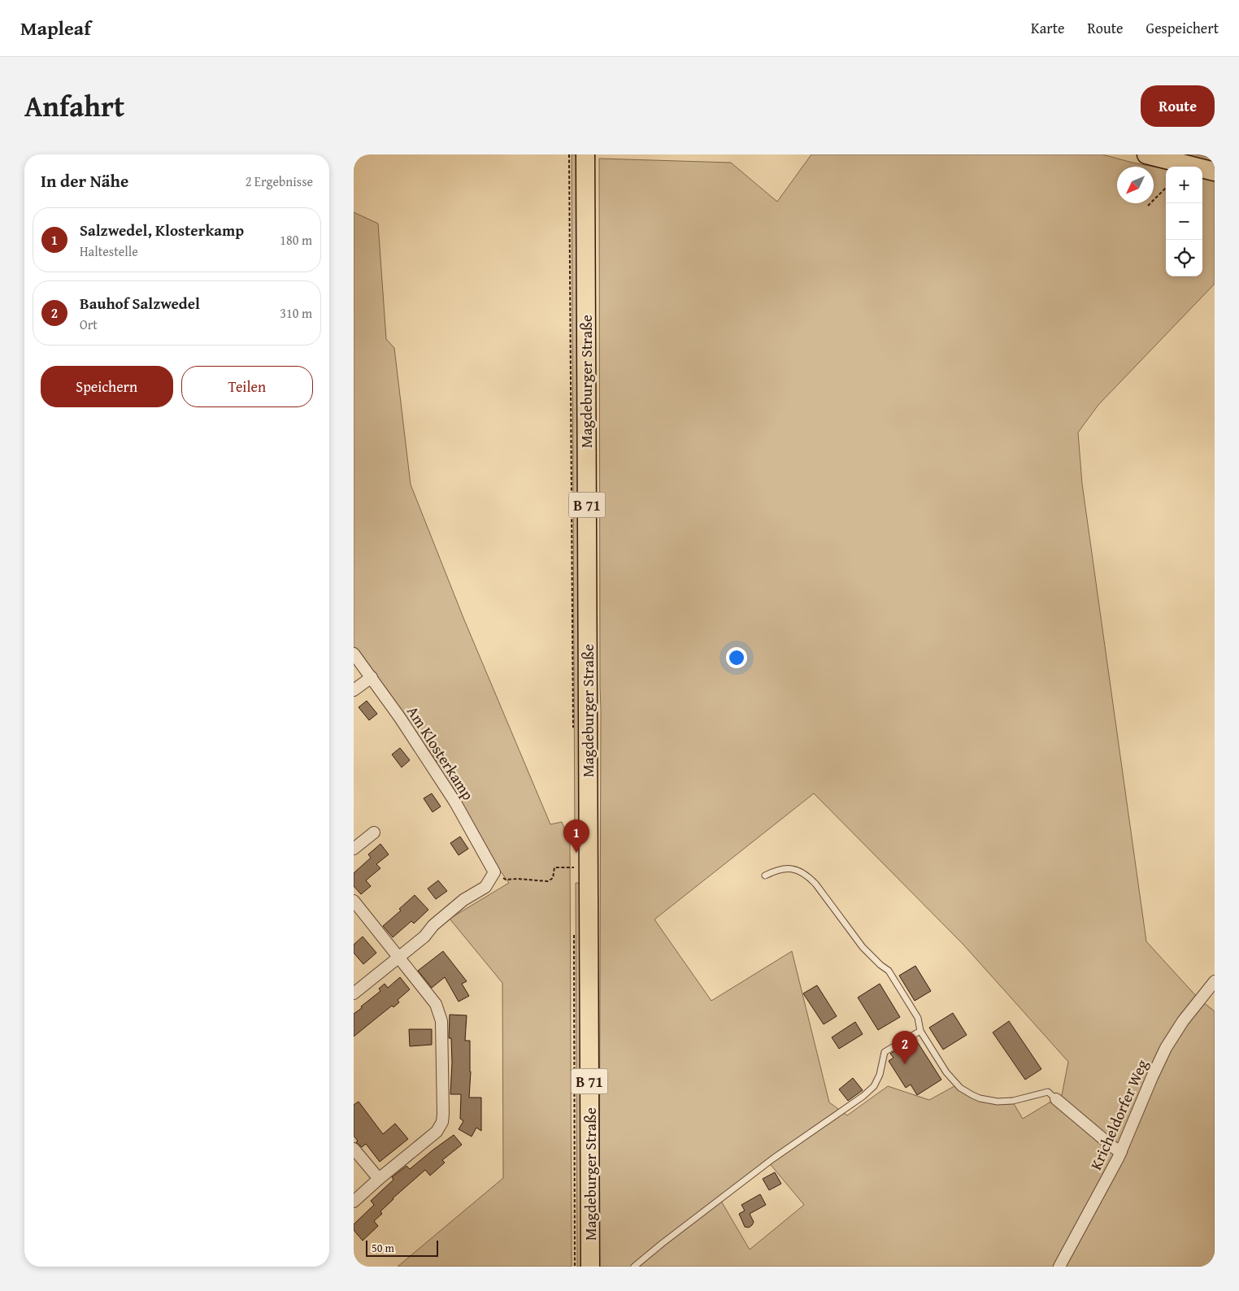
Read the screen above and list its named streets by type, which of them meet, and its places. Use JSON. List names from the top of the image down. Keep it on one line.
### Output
{"streets":{"main road":["Magdeburger Straße","B 71"],"street":["Am Klosterkamp","Kricheldorfer Weg"]},"scale_bar":"50 m","north":"bottom left","page":{"header":"Mapleaf","nav":["Karte","Route","Gespeichert"],"title":"Anfahrt","buttons":["Route",["Speichern","Teilen"]],"heading":["In der Nähe","2 Ergebnisse"],"map_buttons":["+","−"],"list":[{"mark":"1","name":"Salzwedel, Klosterkamp","note":"Haltestelle","value":"180 m"},{"mark":"2","name":"Bauhof Salzwedel","note":"Ort","value":"310 m"}],"pins":["1","2"],"scale":"50 m"}}
